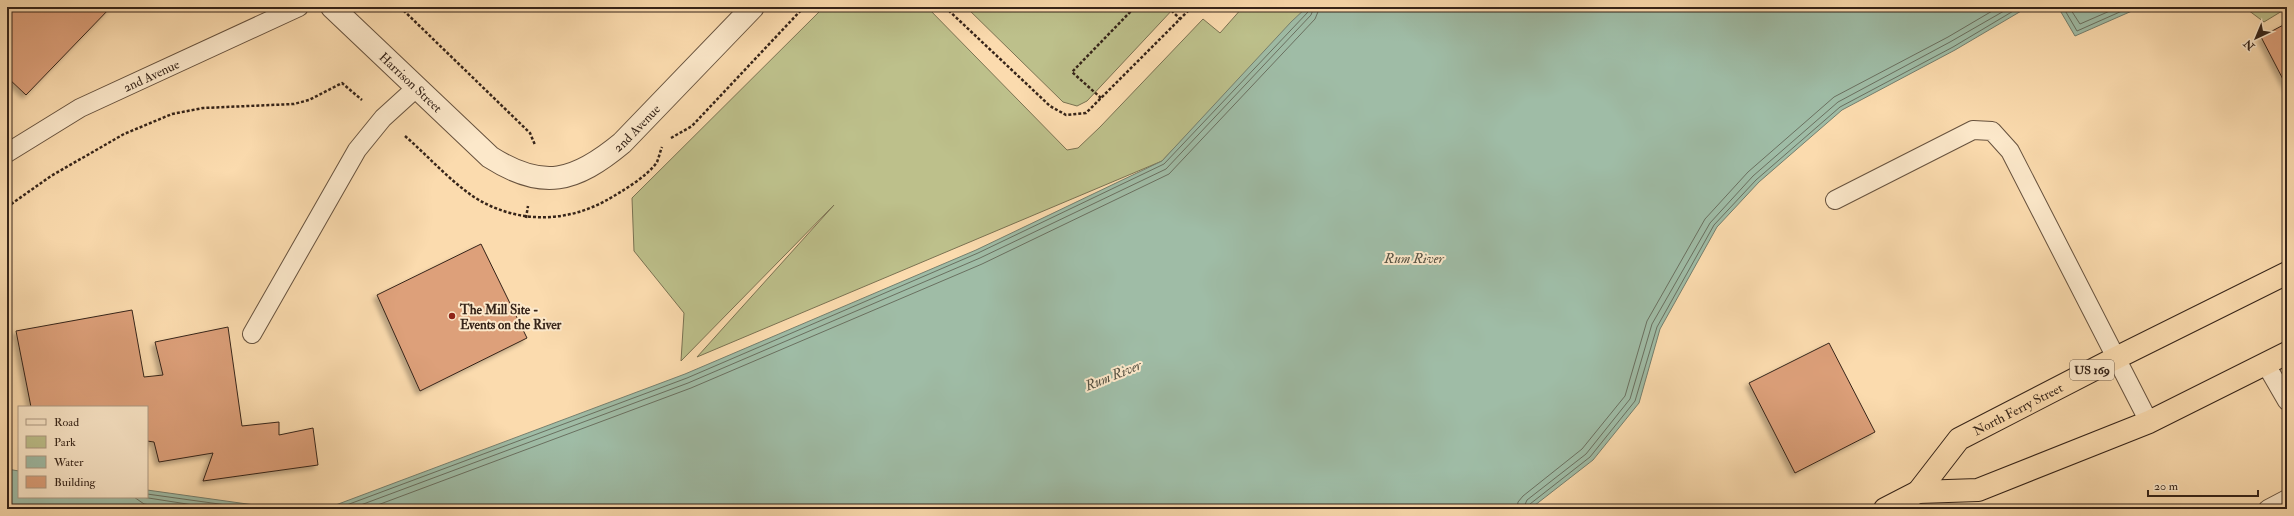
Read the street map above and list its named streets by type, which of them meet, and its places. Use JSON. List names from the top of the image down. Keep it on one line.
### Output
{"streets":{"highway":["US 169","North Ferry Street"],"street":["2nd Avenue","Harrison Street"]},"crossings":[["2nd Avenue","Harrison Street"]],"water":["Rum River"],"places":["The Mill Site - Events on the River"],"legend":["Road","Park","Water","Building"],"scale_bar":"20 m","north":"bottom left"}
